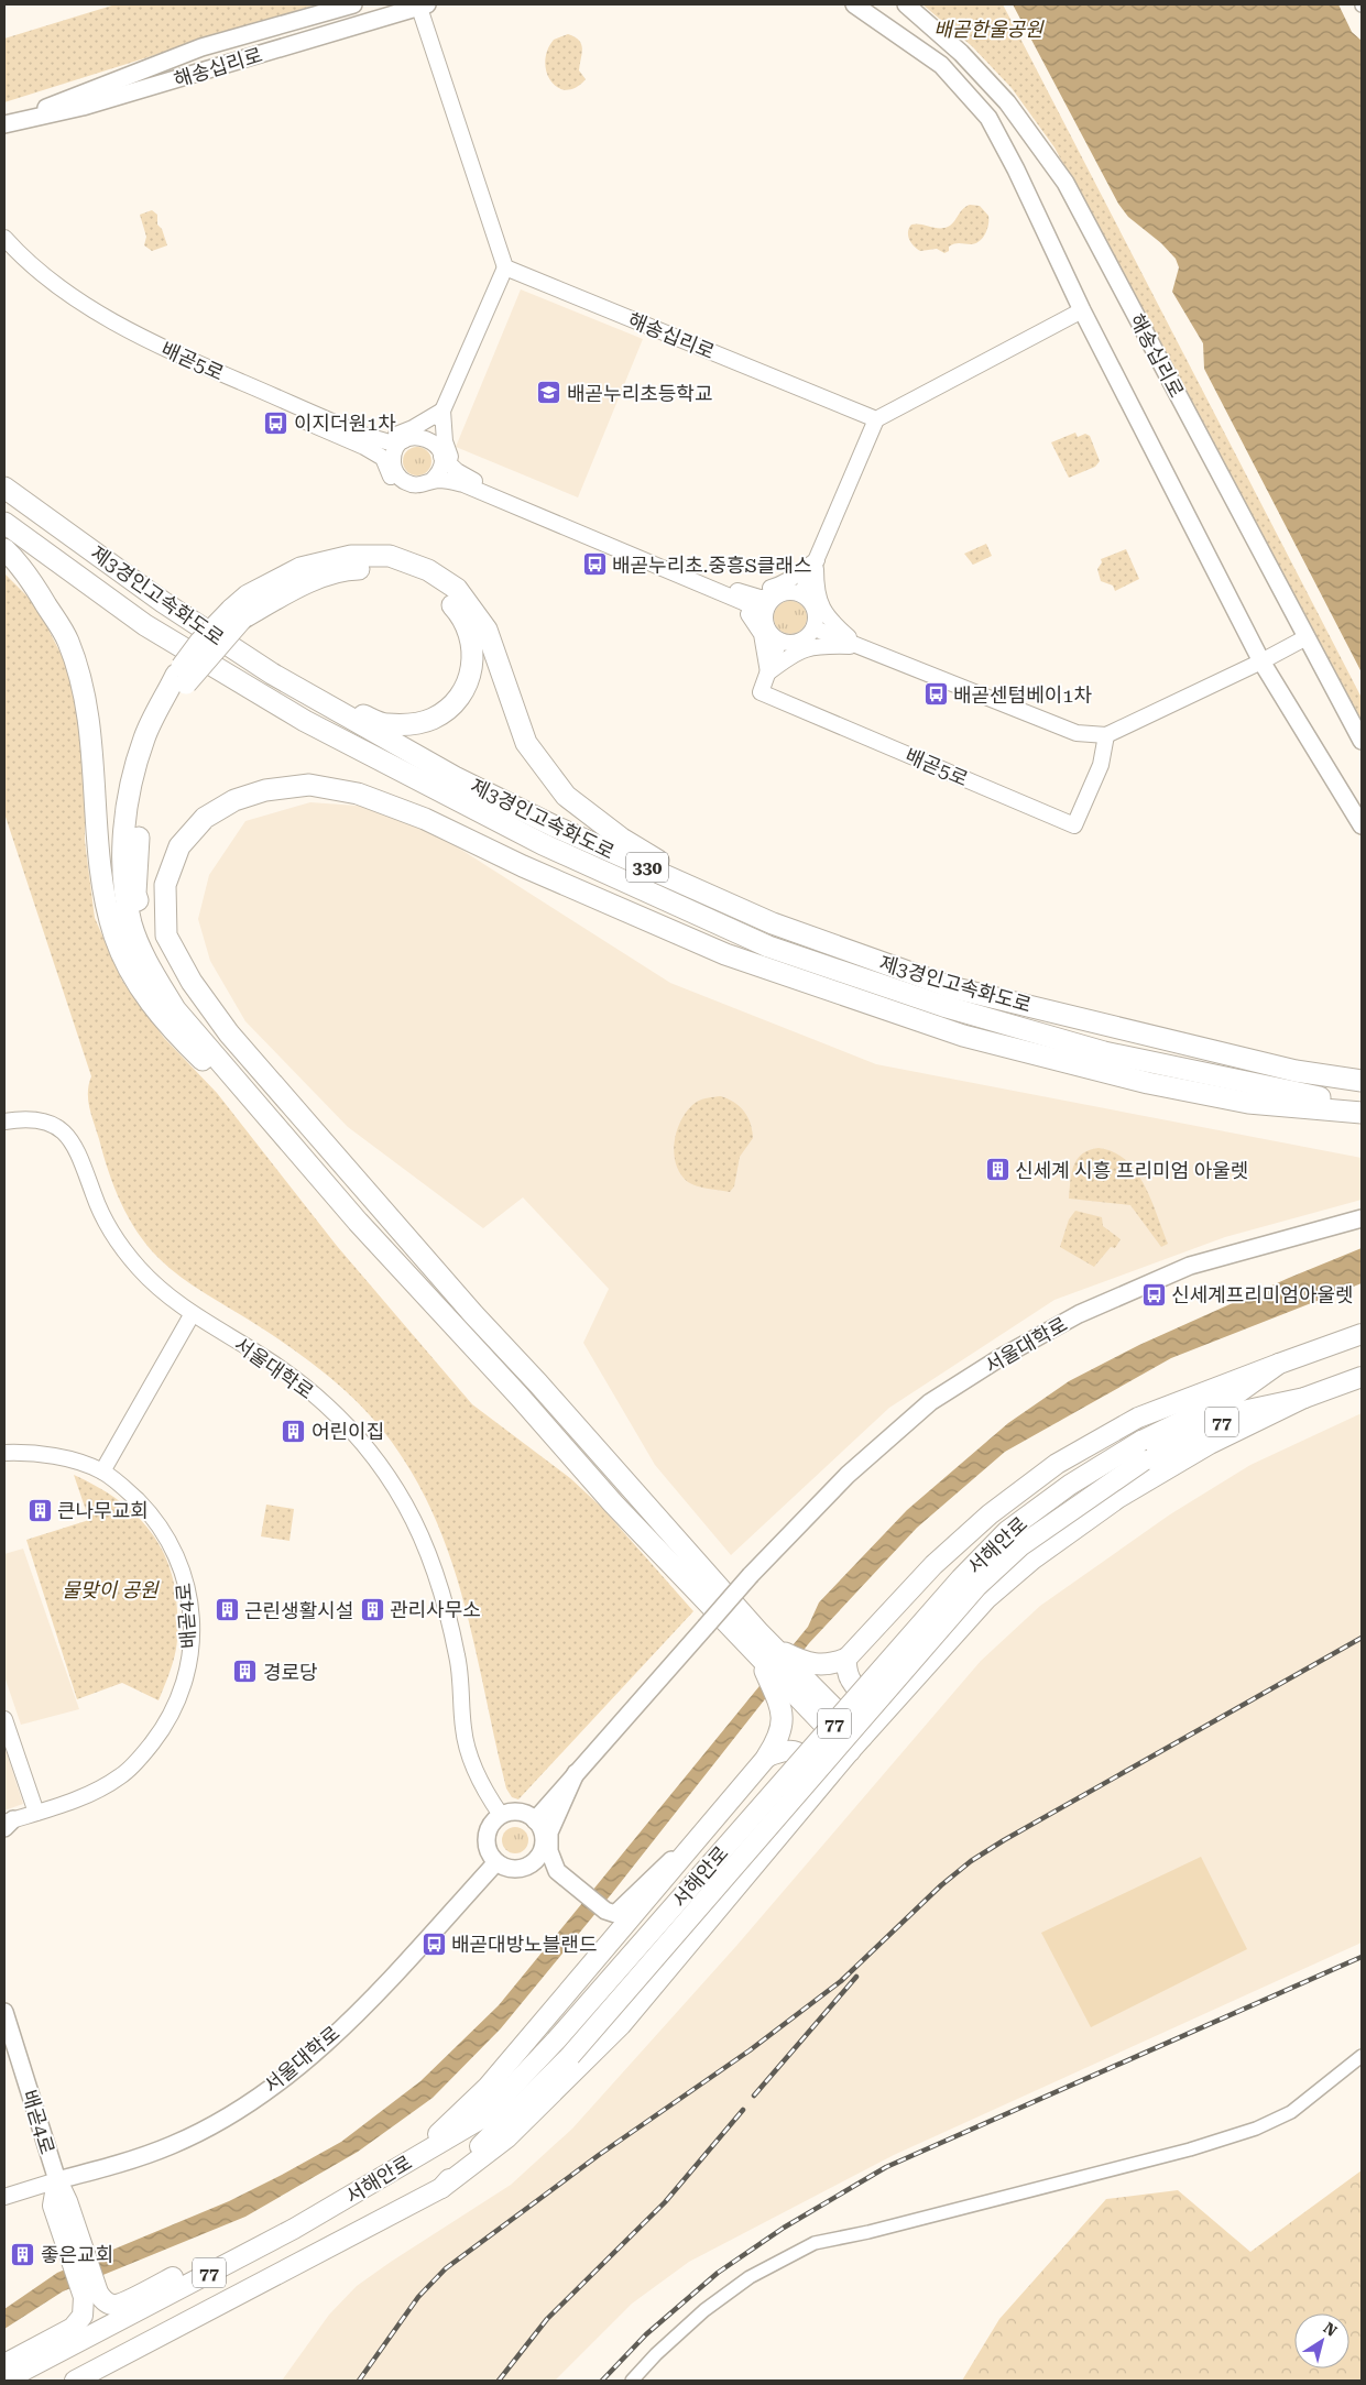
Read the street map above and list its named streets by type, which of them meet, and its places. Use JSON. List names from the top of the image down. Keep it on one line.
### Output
{"streets":{"highway":["제3경인고속화도로","330"],"main road":["해송십리로","서울대학로","77","서해안로","배곧4로"],"street":["배곧5로"]},"crossings":[["서울대학로","배곧4로"]],"parks":["배곧한울공원","물맞이 공원"],"places":{"school or university":["배곧누리초등학교"],"bus stop":["이지더원1차","배곧누리초.중흥S클래스","배곧센텀베이1차","신세계프리미엄아울렛","배곧대방노블랜드"],"building":["신세계 시흥 프리미엄 아울렛","어린이집","큰나무교회","관리사무소","근린생활시설","경로당","좋은교회"]},"north":"top right"}
